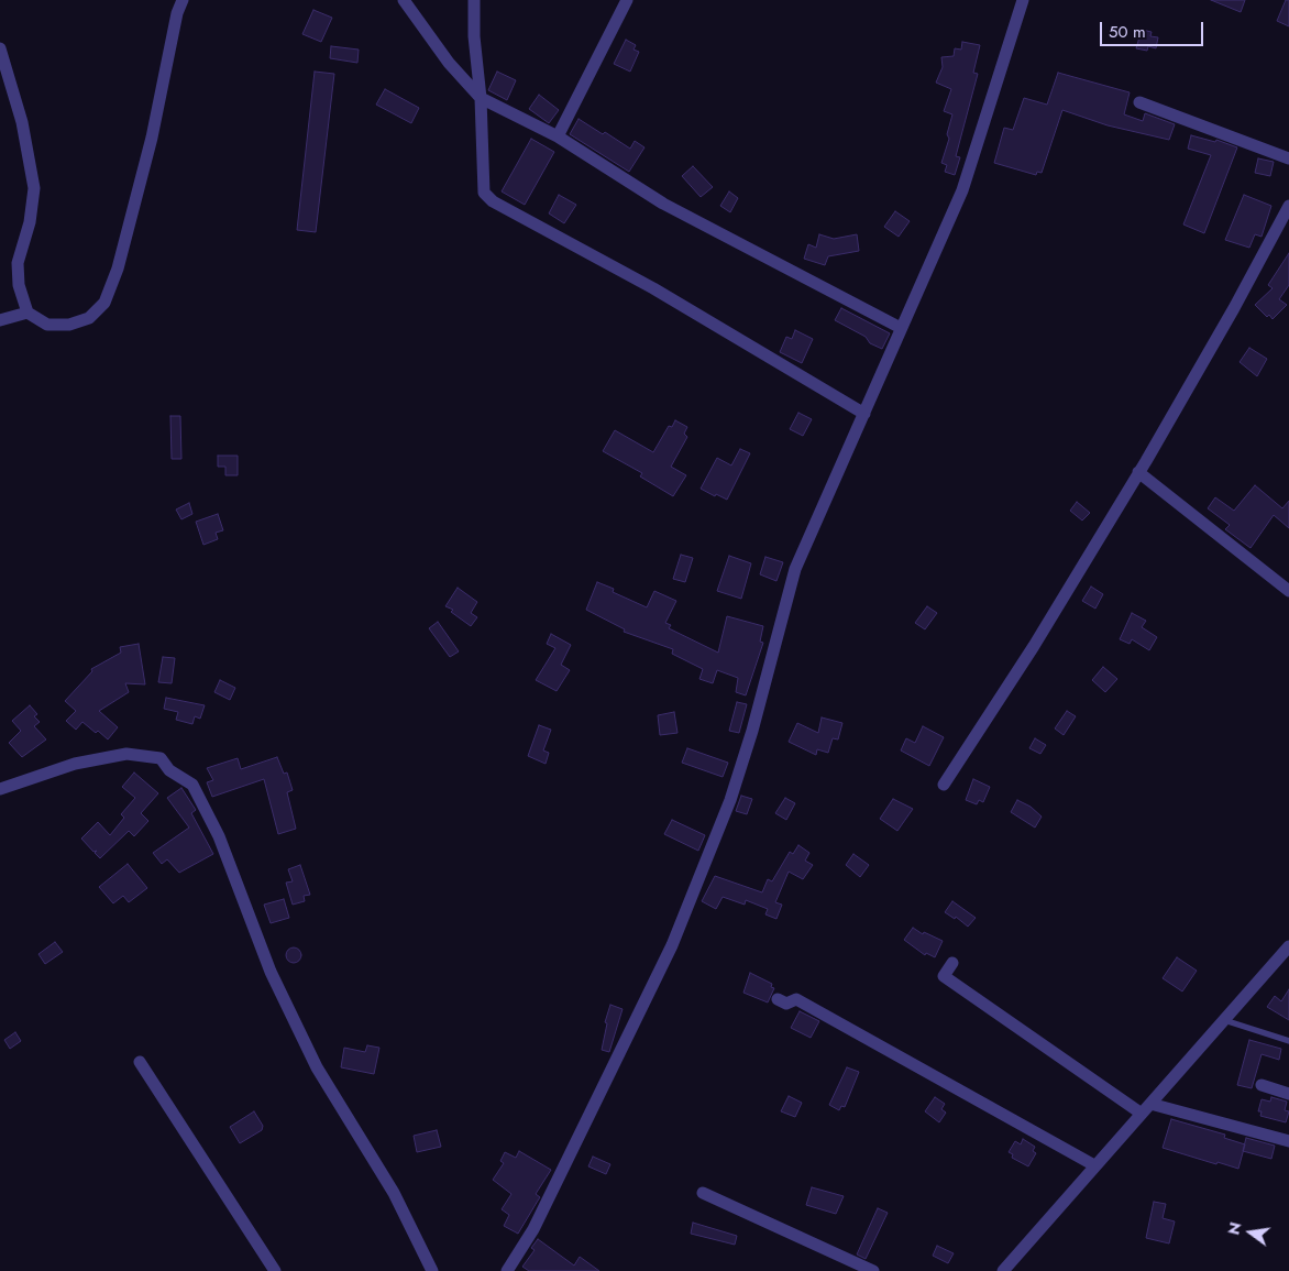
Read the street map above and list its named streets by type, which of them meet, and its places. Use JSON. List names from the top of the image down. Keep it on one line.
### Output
{"scale_bar":"50 m","north":"left"}
